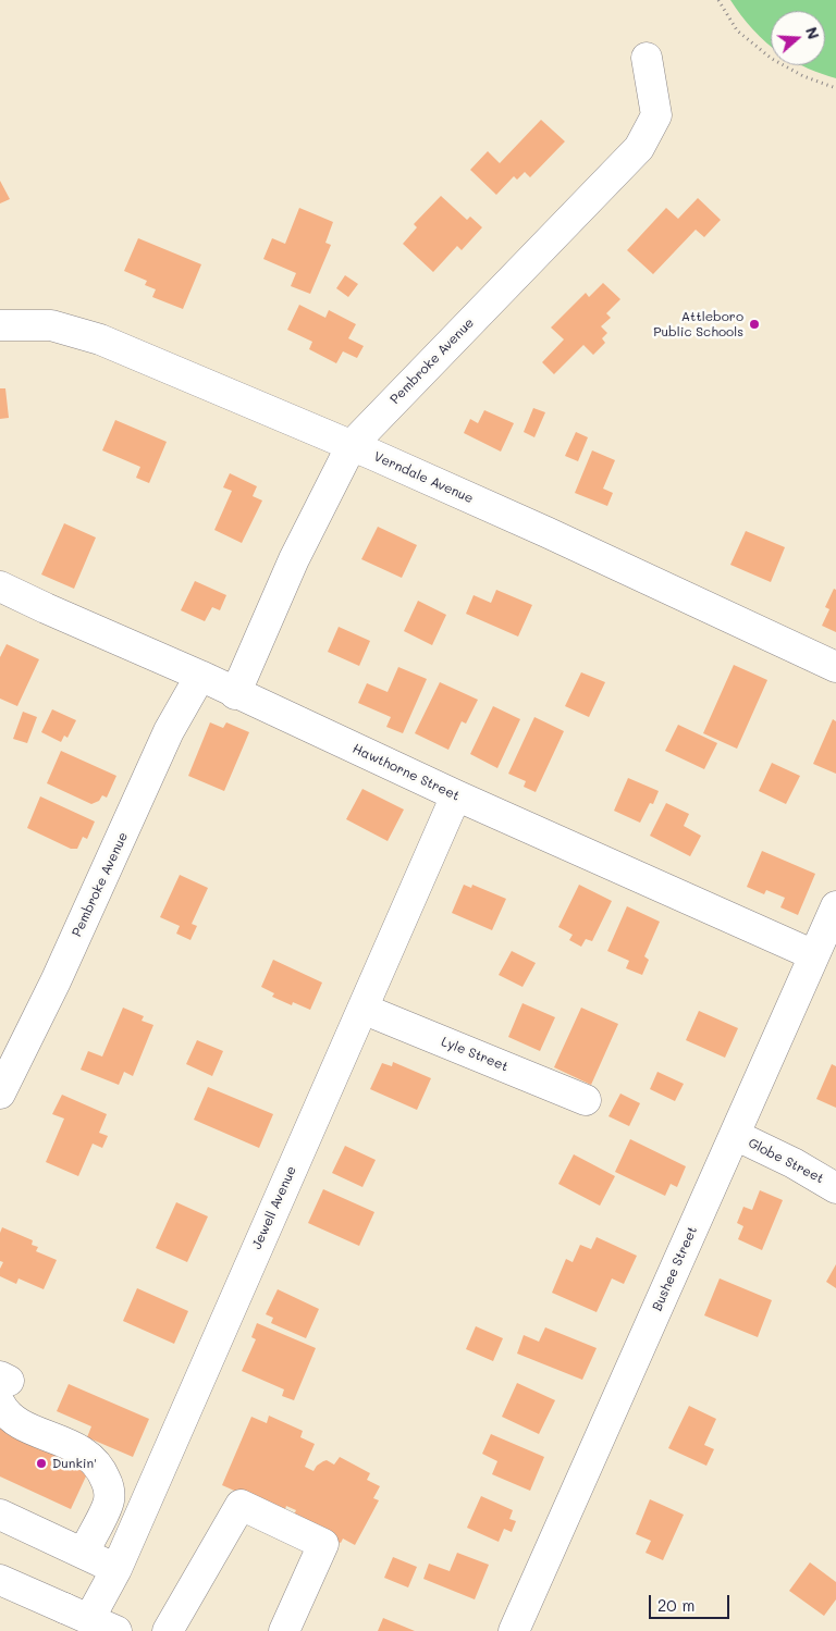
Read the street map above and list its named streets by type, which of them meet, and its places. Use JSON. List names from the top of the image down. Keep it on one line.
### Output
{"streets":{"main road":["Pembroke Avenue","Verndale Avenue","Hawthorne Street","Lyle Street","Globe Street","Jewell Avenue","Bushee Street"]},"crossings":[["Pembroke Avenue","Verndale Avenue"],["Pembroke Avenue","Hawthorne Street"],["Hawthorne Street","Jewell Avenue"],["Hawthorne Street","Bushee Street"],["Lyle Street","Jewell Avenue"],["Globe Street","Bushee Street"]],"places":["Attleboro Public Schools","Dunkin'"],"scale_bar":"20 m","north":"right"}
